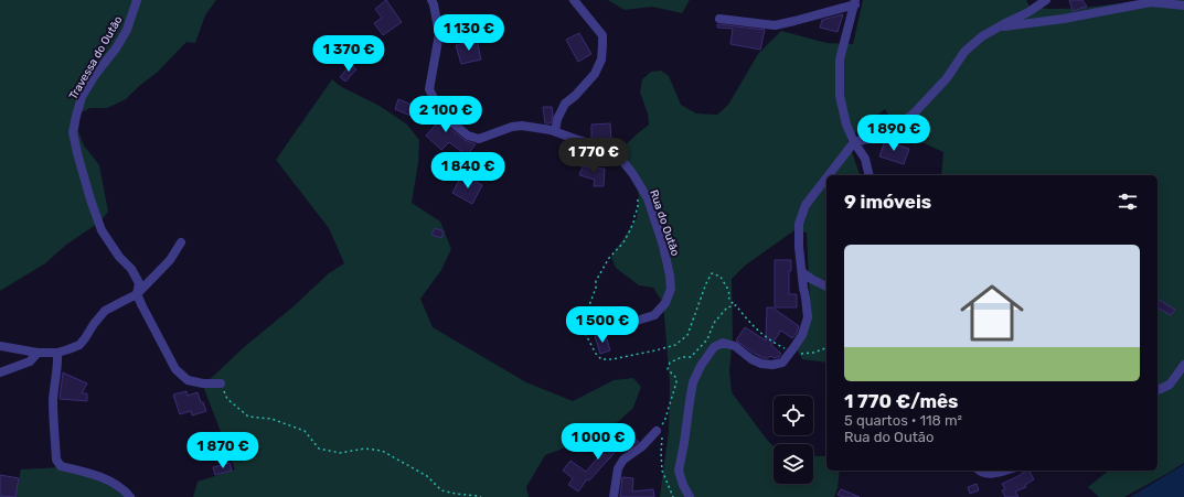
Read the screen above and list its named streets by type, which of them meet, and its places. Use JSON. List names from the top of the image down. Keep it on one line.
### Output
{"streets":{"street":["Travessa do Outão","Rua do Outão"]},"page":{"price":["1 130 €","1 370 €","2 100 €","1 890 €","1 770 €","1 840 €","1 500 €","1 000 €","1 870 €"],"heading":"9 imóveis","list":[{"name":"1 770 €/mês","note":"5 quartos · 118 m² · Rua do Outão"}]}}
